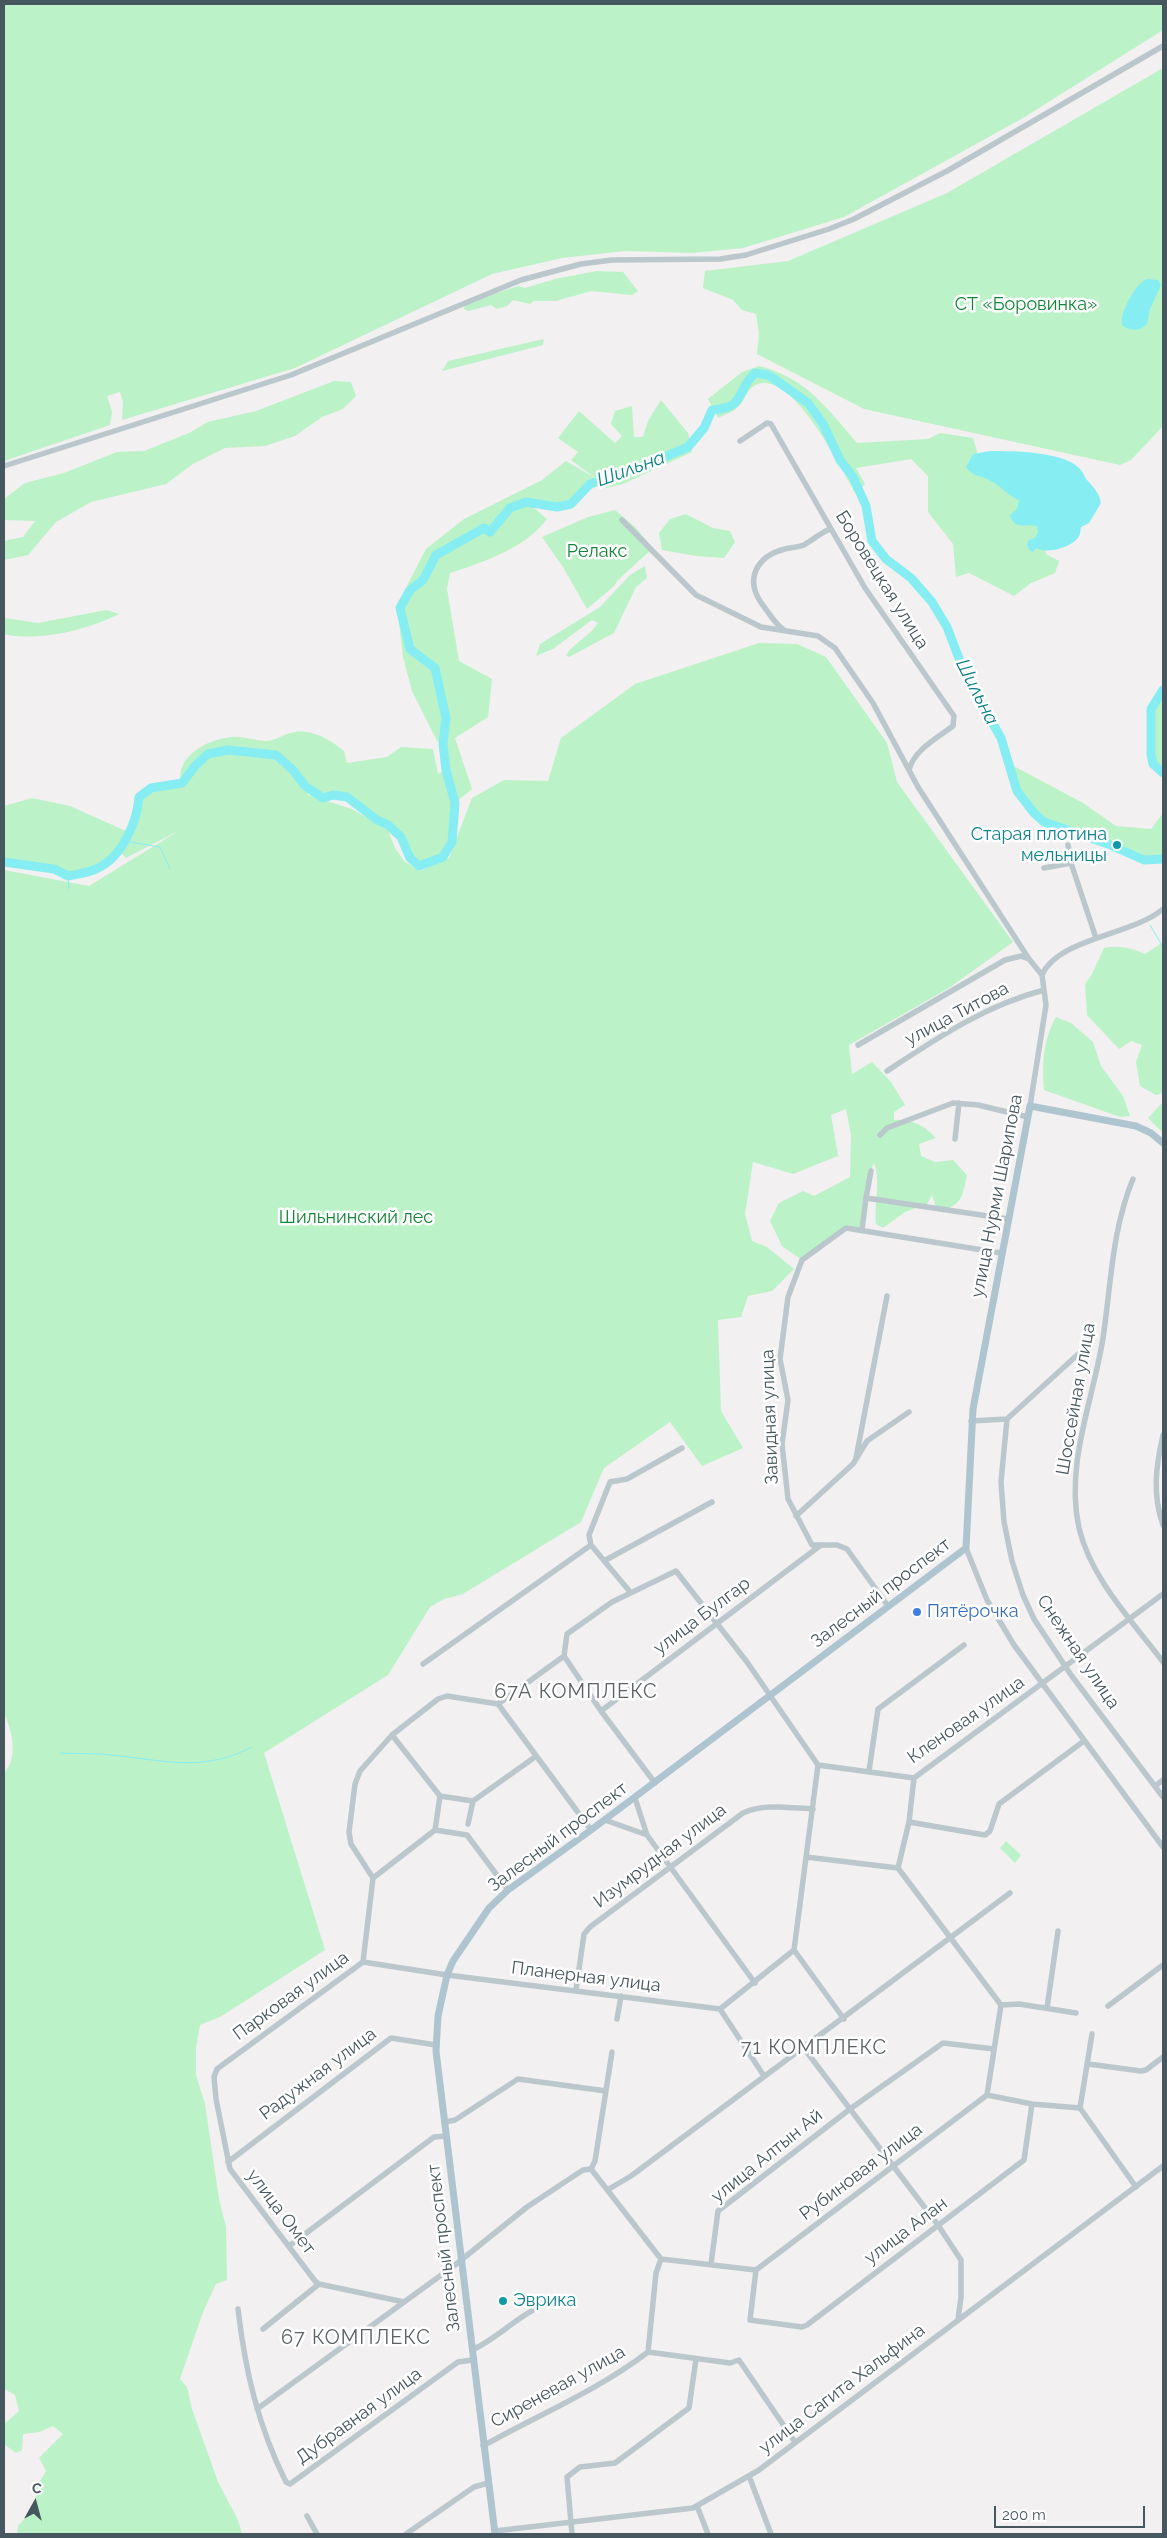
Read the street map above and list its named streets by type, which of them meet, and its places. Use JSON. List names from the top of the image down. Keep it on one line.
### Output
{"streets":{"main road":["улица Нурми Шарипова","Залесный проспект"],"street":["Боровецкая улица","улица Титова","Шоссейная улица","Завидная улица","улица Булгар","Снежная улица","Кленовая улица","Изумрудная улица","Планерная улица","Парковая улица","Радужная улица","улица Алтын Ай","Рубиновая улица","улица Омет","улица Алан","Сиреневая улица","улица Сагита Хальфина","Дубравная улица"]},"crossings":[["улица Титова","улица Нурми Шарипова"],["улица Нурми Шарипова","Завидная улица"],["улица Нурми Шарипова","Залесный проспект"],["Шоссейная улица","Кленовая улица"],["Завидная улица","улица Булгар"],["Залесный проспект","Планерная улица"],["Залесный проспект","Парковая улица"],["Залесный проспект","Радужная улица"],["Залесный проспект","Сиреневая улица"],["Залесный проспект","улица Сагита Хальфина"],["Залесный проспект","Дубравная улица"],["Снежная улица","Кленовая улица"],["Изумрудная улица","Планерная улица"],["Планерная улица","Парковая улица"],["Парковая улица","улица Омет"],["Радужная улица","улица Омет"],["Рубиновая улица","улица Алан"]],"districts":["67А КОМПЛЕКС","71 КОМПЛЕКС","67 КОМПЛЕКС"],"water":["Шильна"],"parks":["СТ «Боровинка»","Релакс","Шильнинский лес"],"places":["Старая плотина мельницы","Пятёрочка","Эврика"],"scale_bar":"200 m","north":"top"}
